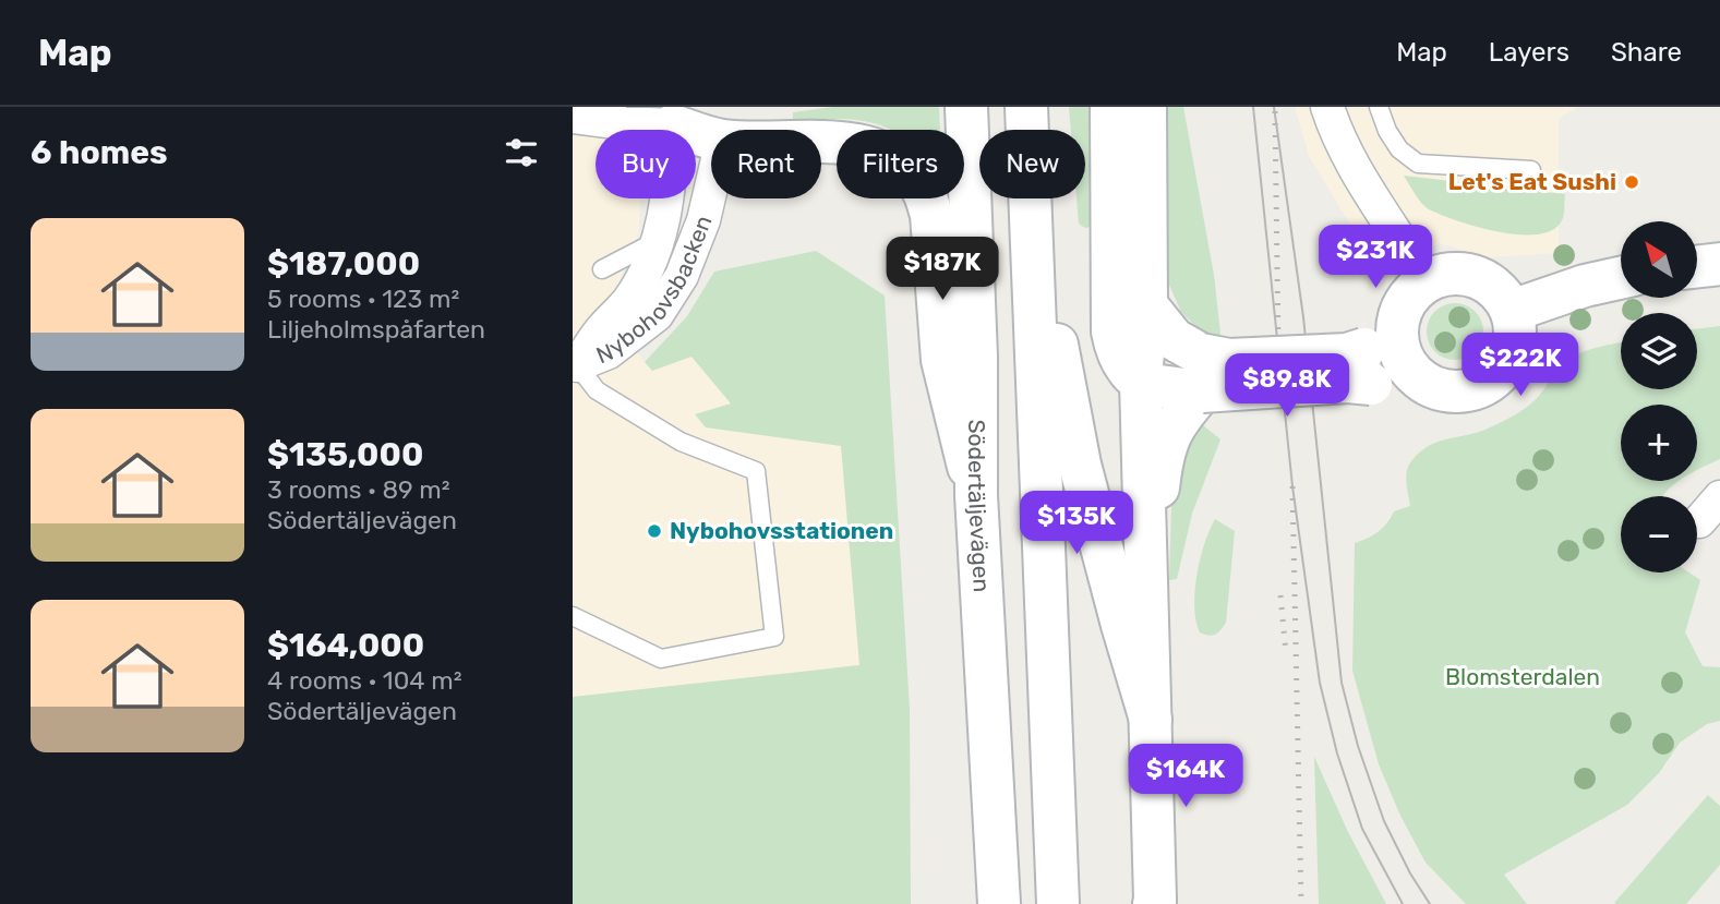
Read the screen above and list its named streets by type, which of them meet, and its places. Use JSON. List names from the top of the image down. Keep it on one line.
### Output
{"streets":{"street":["Nybohovsbacken","Södertäljevägen"]},"parks":["Blomsterdalen"],"places":["Let's Eat Sushi","Nybohovsstationen"],"north":"top left","page":{"header":"Map","nav":["Map","Layers","Share"],"heading":"6 homes","chip":["Buy","Rent","Filters","New"],"list":[{"name":"$187,000","note":"5 rooms · 123 m² · Liljeholmspåfarten"},{"name":"$135,000","note":"3 rooms · 89 m² · Södertäljevägen"},{"name":"$164,000","note":"4 rooms · 104 m² · Södertäljevägen"}],"map_buttons":["+","−"],"price":["$231K","$187K","$222K","$89.8K","$135K","$164K"]}}
